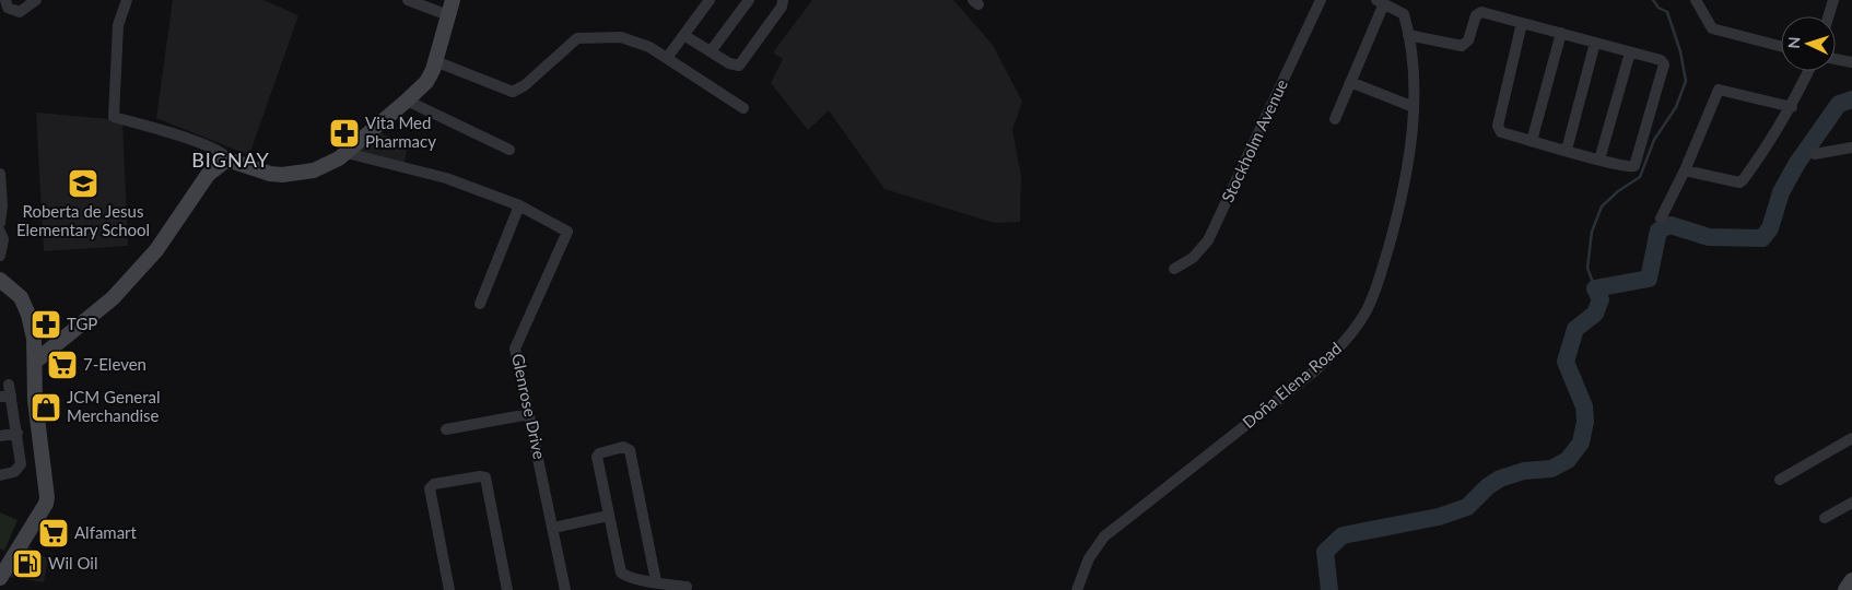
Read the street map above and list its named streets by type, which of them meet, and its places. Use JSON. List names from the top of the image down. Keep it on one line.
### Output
{"streets":{"street":["Stockholm Avenue","Doña Elena Road","Glenrose Drive"]},"districts":["BIGNAY"],"places":{"pharmacy":["Vita Med Pharmacy","TGP"],"school or university":["Roberta de Jesus Elementary School"],"supermarket":["7-Eleven","Alfamart"],"shop":["JCM General Merchandise"],"fuel station":["Wil Oil"]},"north":"left"}
